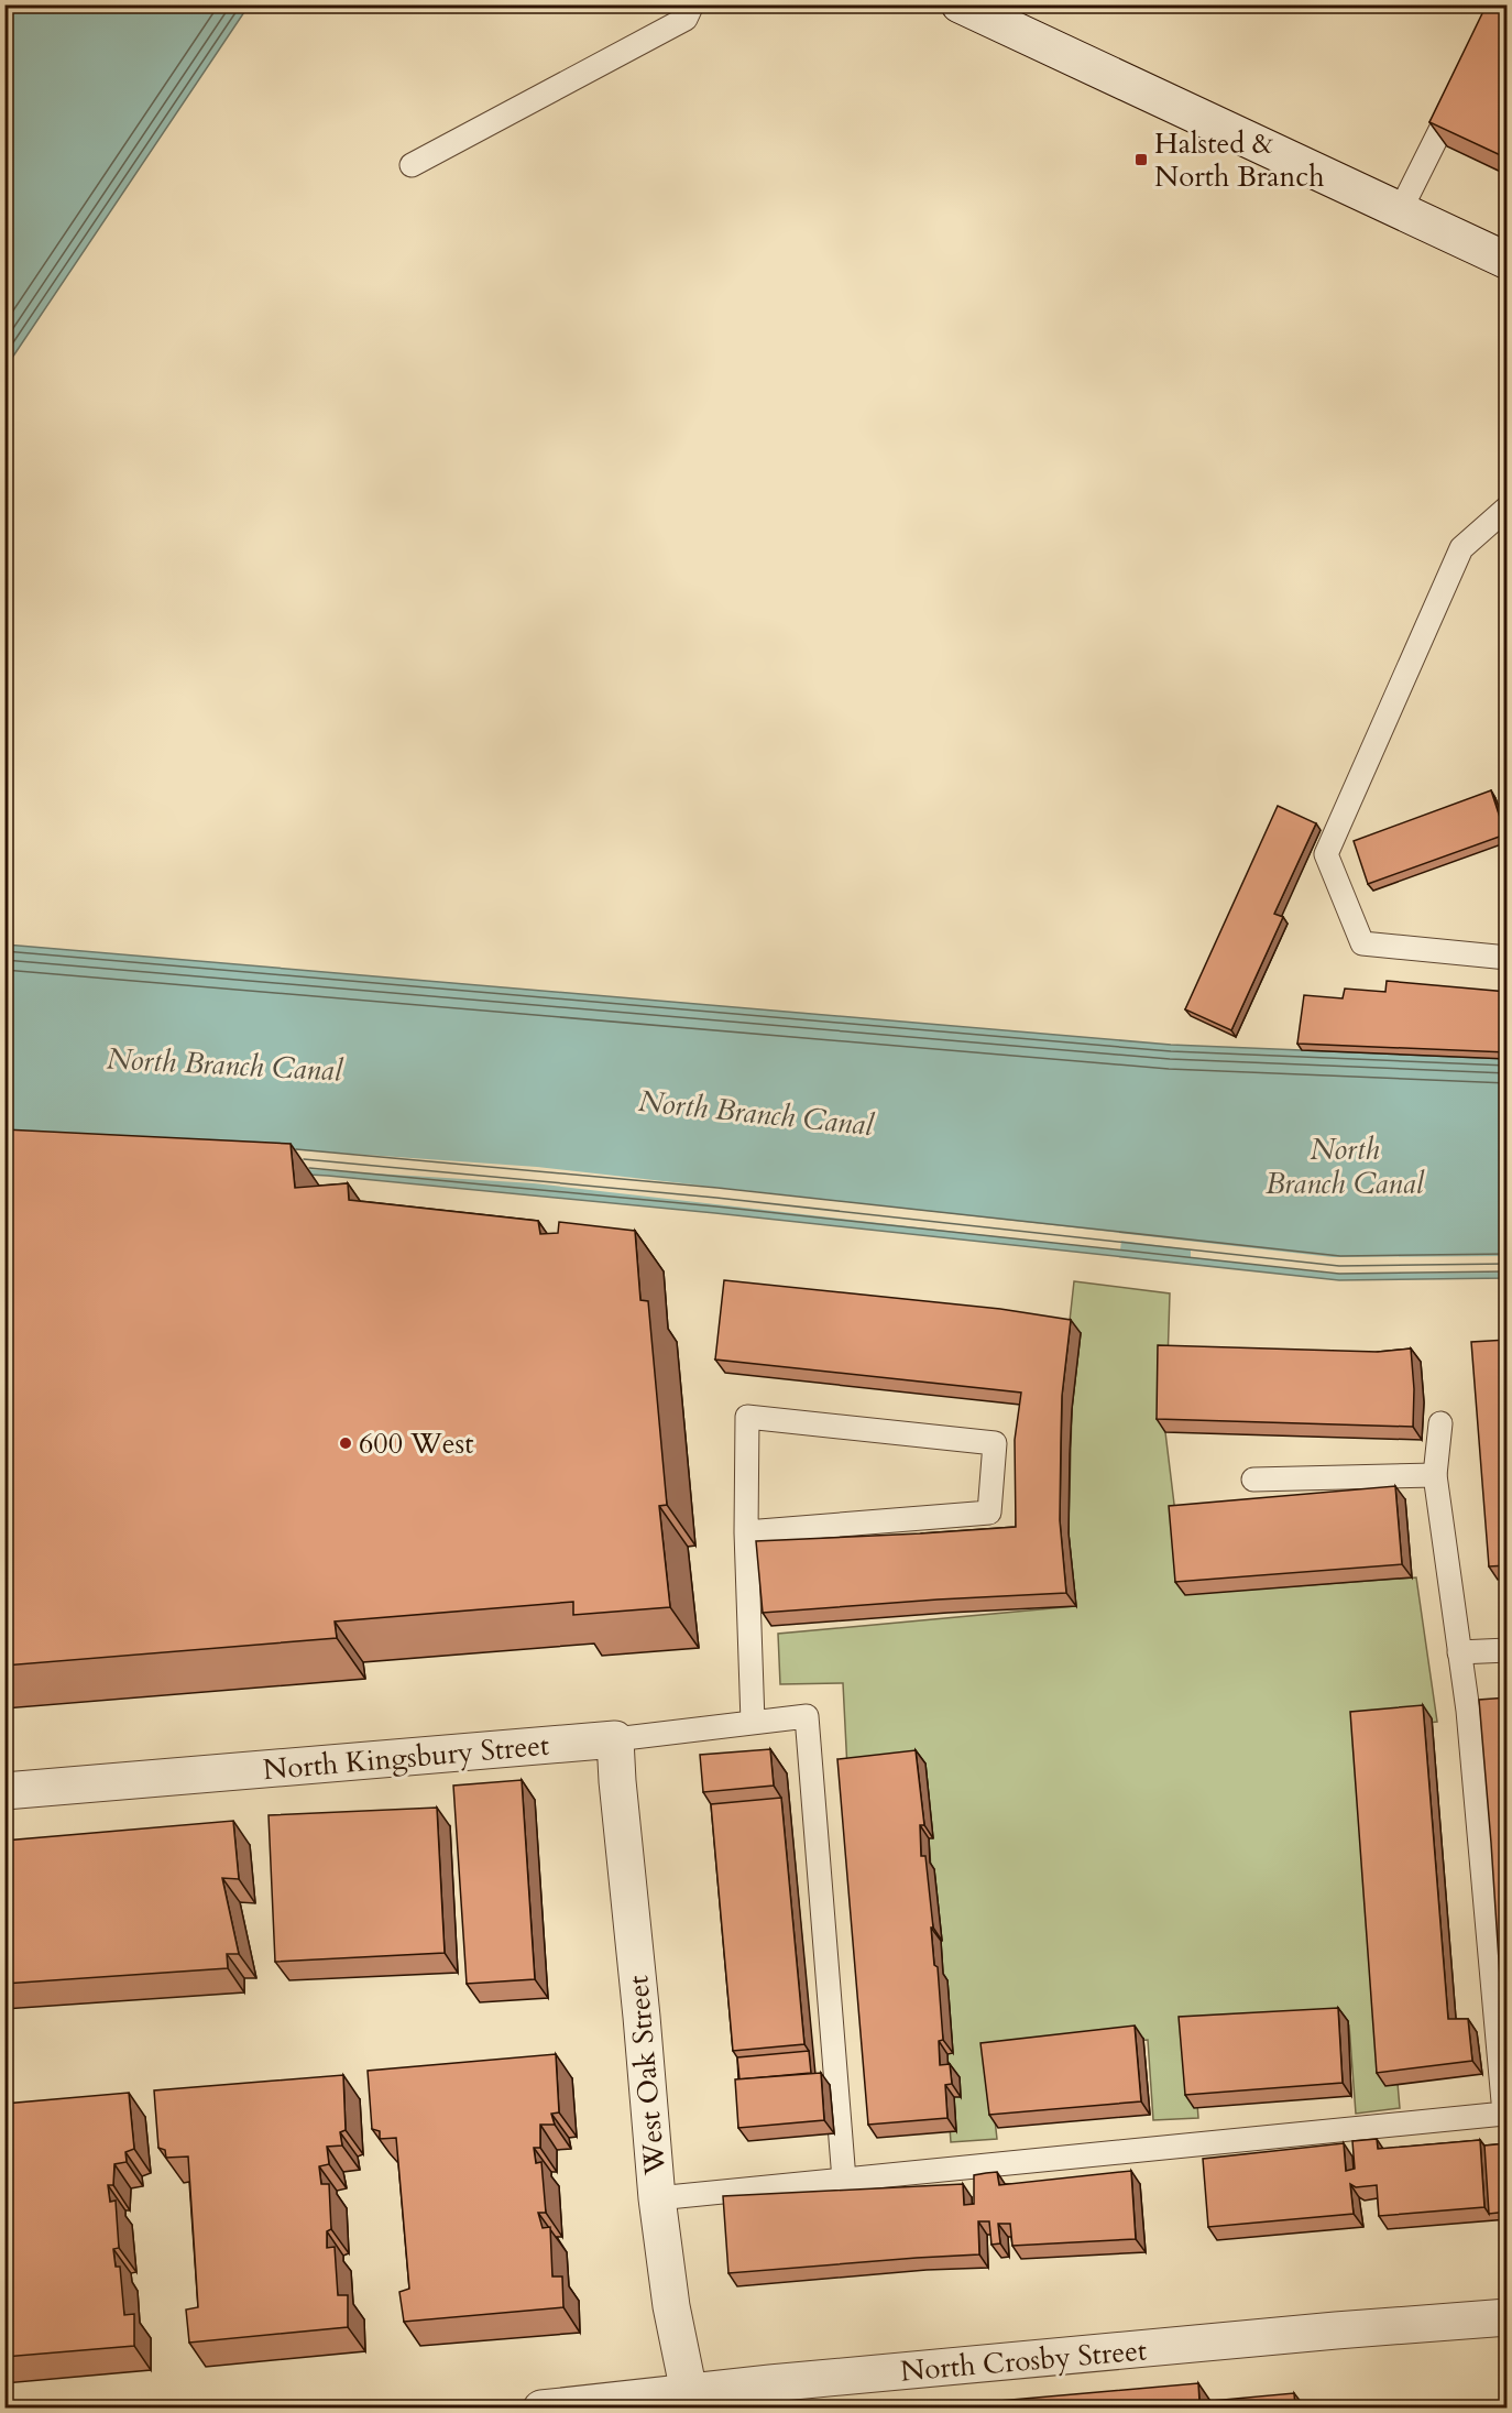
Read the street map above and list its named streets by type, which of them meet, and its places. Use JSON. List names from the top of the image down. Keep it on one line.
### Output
{"streets":{"street":["North Kingsbury Street","West Oak Street","North Crosby Street"]},"crossings":[["North Kingsbury Street","West Oak Street"],["West Oak Street","North Crosby Street"]],"water":["North Branch Canal"],"places":{"transit":["Halsted & North Branch"],"other":["600 West"]}}
